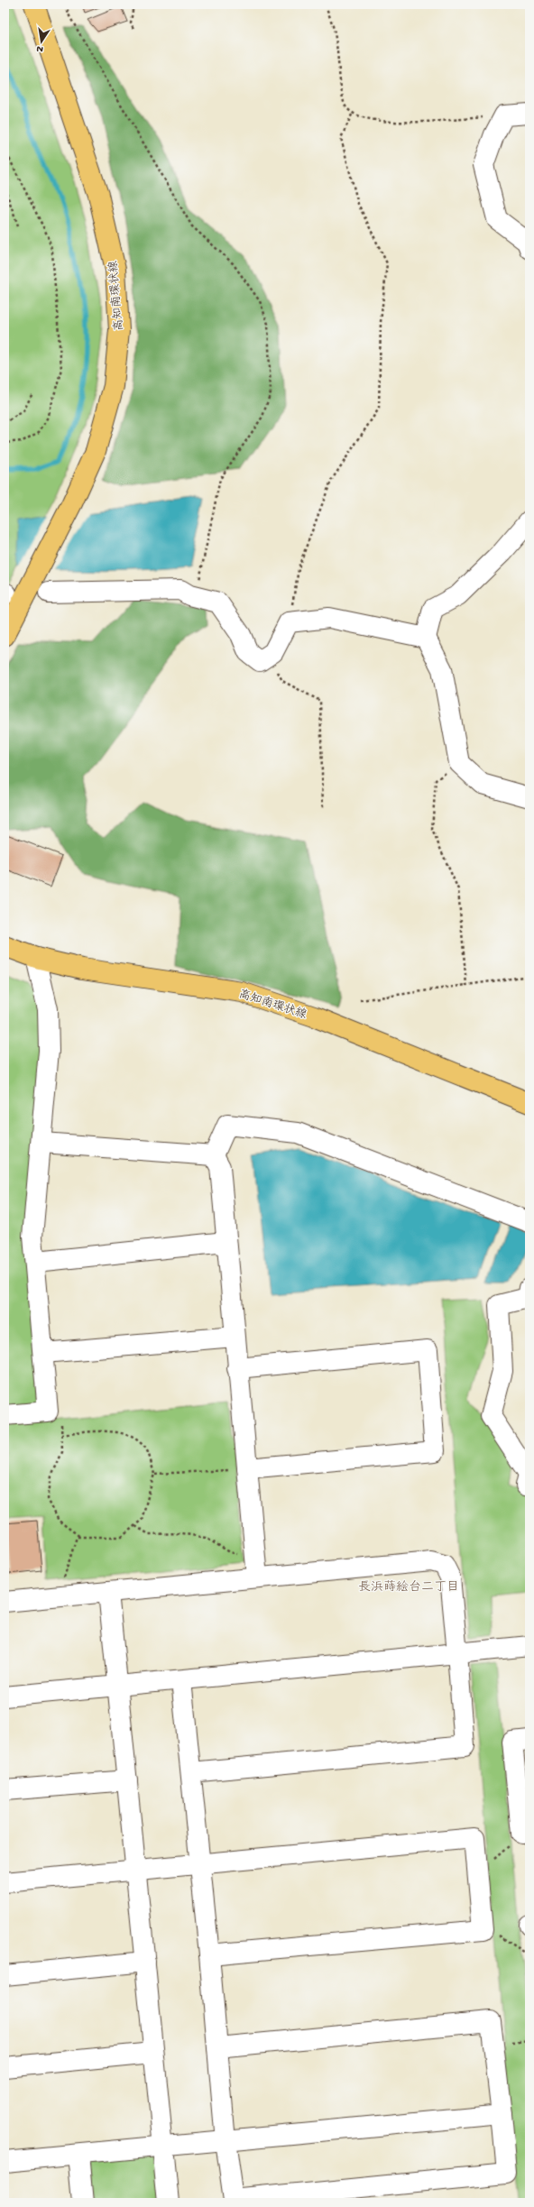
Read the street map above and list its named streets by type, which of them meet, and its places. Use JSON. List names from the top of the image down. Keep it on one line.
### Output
{"streets":{"main road":["高知南環状線"]},"districts":["長浜蒔絵台二丁目"],"north":"bottom"}
